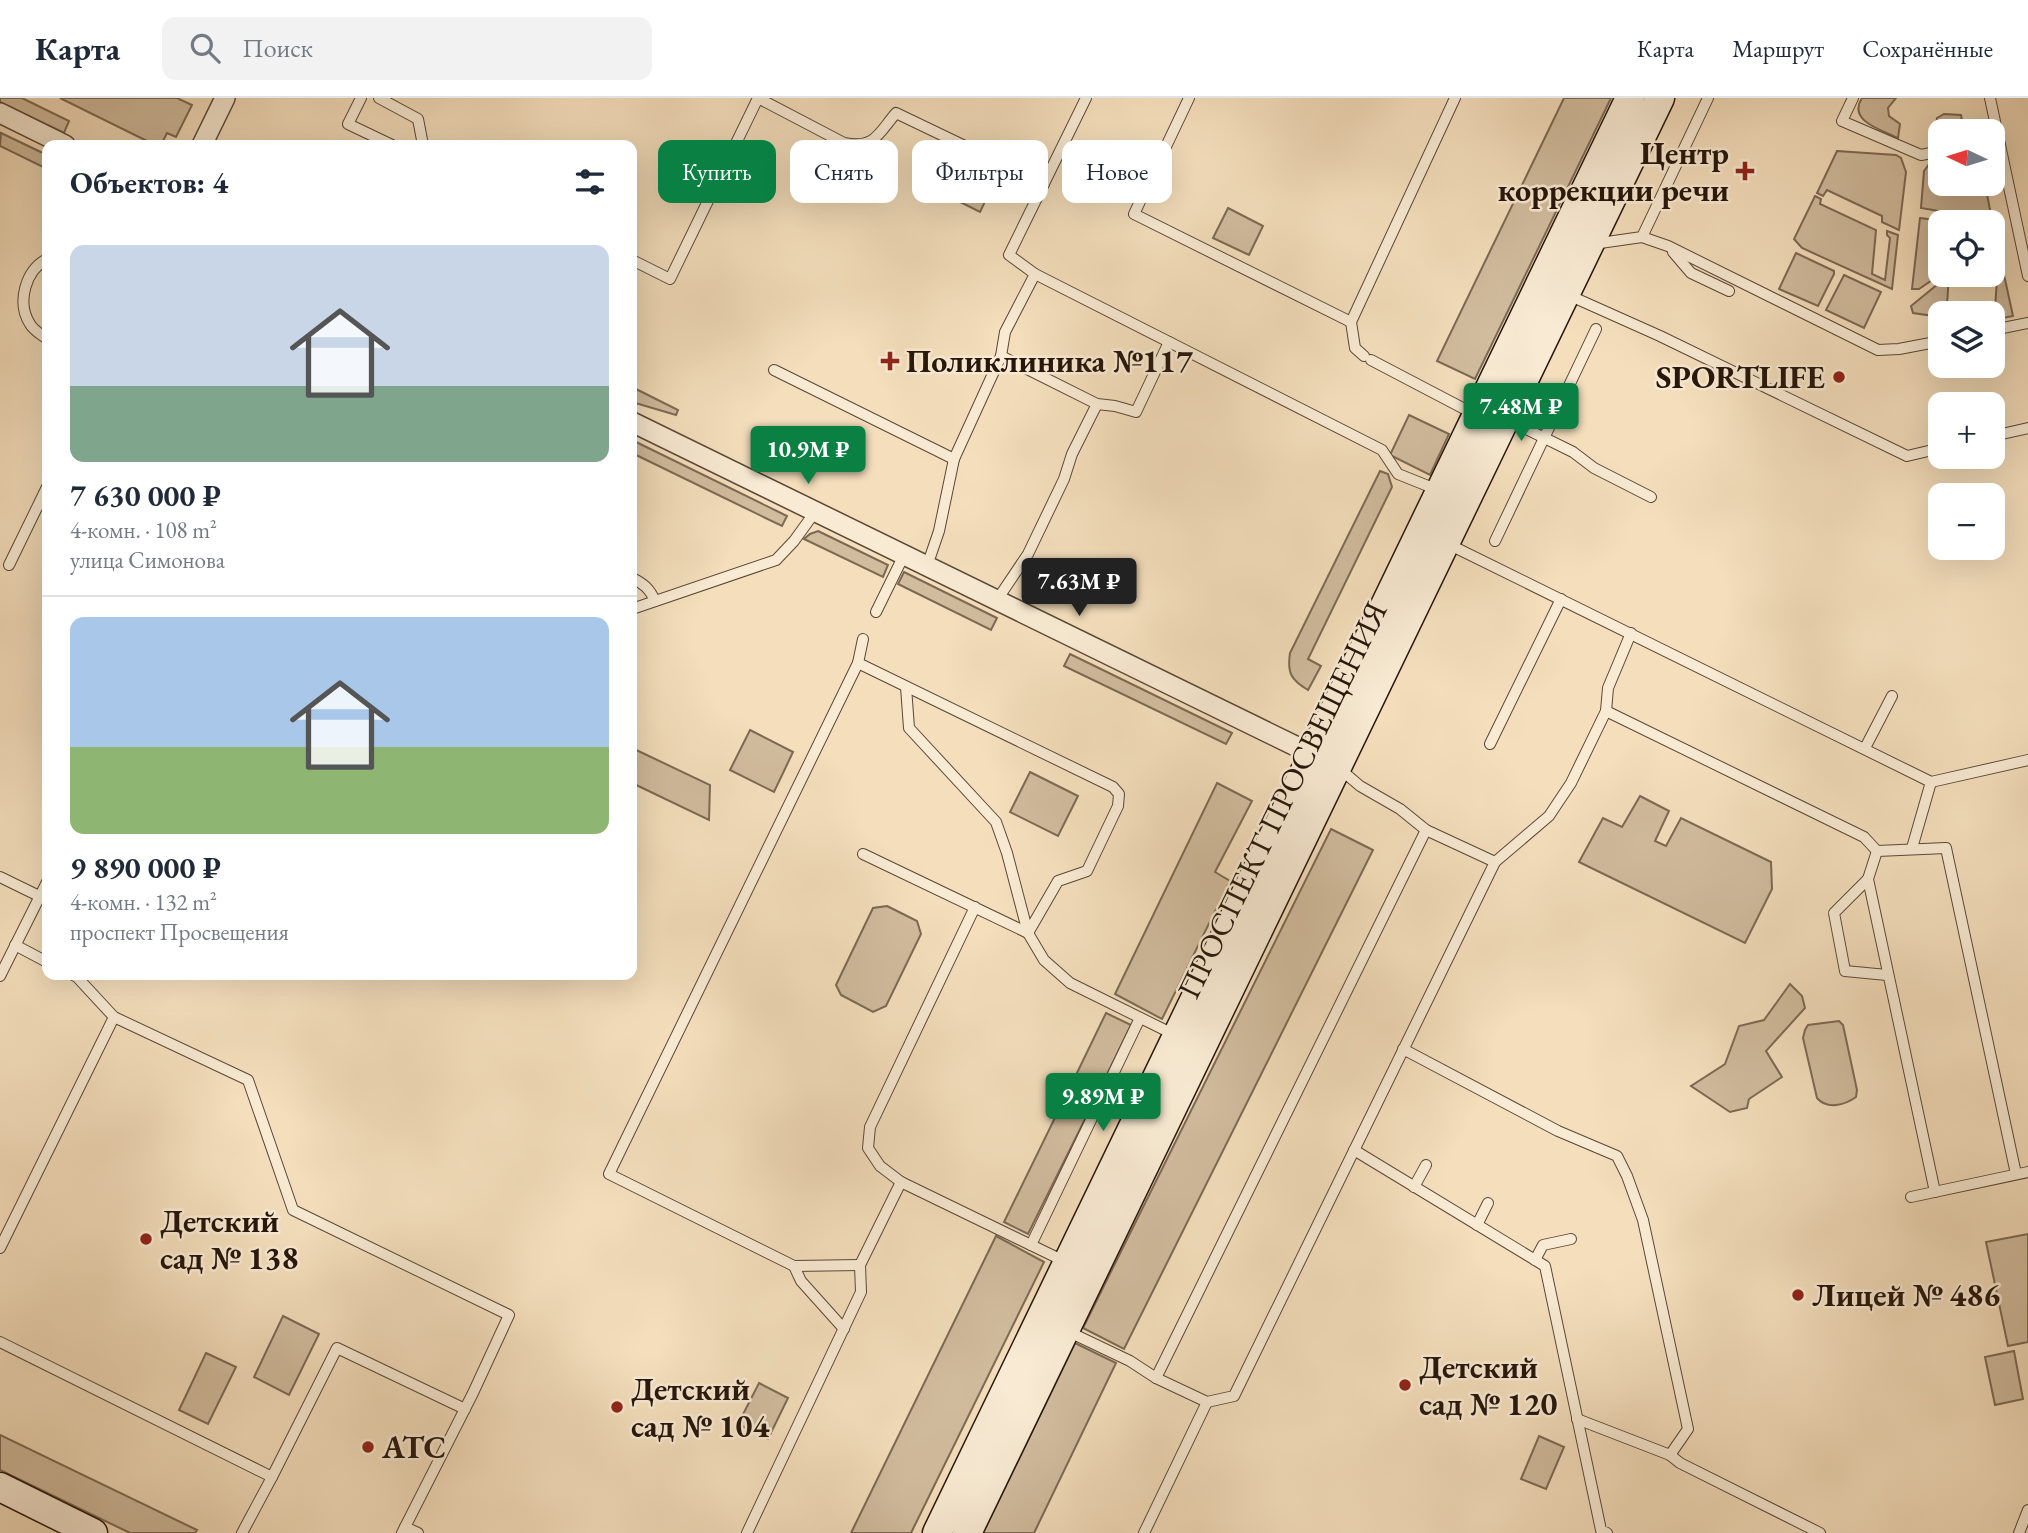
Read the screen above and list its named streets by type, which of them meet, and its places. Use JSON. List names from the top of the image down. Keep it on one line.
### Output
{"streets":{"main road":["ПРОСПЕКТ ПРОСВЕЩЕНИЯ"]},"places":{"health":["Центр коррекции речи","Поликлиника №117"],"other":["SPORTLIFE","Детский сад № 138","Лицей № 486","Детский сад № 120","Детский сад № 104","АТС"]},"north":"left","page":{"header":"Карта","search":"Поиск","nav":["Карта","Маршрут","Сохранённые"],"map_buttons":["+","−"],"chip":["Купить","Снять","Фильтры","Новое"],"heading":"Объектов: 4","list":[{"name":"7 630 000 ₽","note":"4-комн. · 108 m² · улица Симонова"},{"name":"9 890 000 ₽","note":"4-комн. · 132 m² · проспект Просвещения"}],"price":["7.48M ₽","10.9M ₽","7.63M ₽","9.89M ₽"]}}
